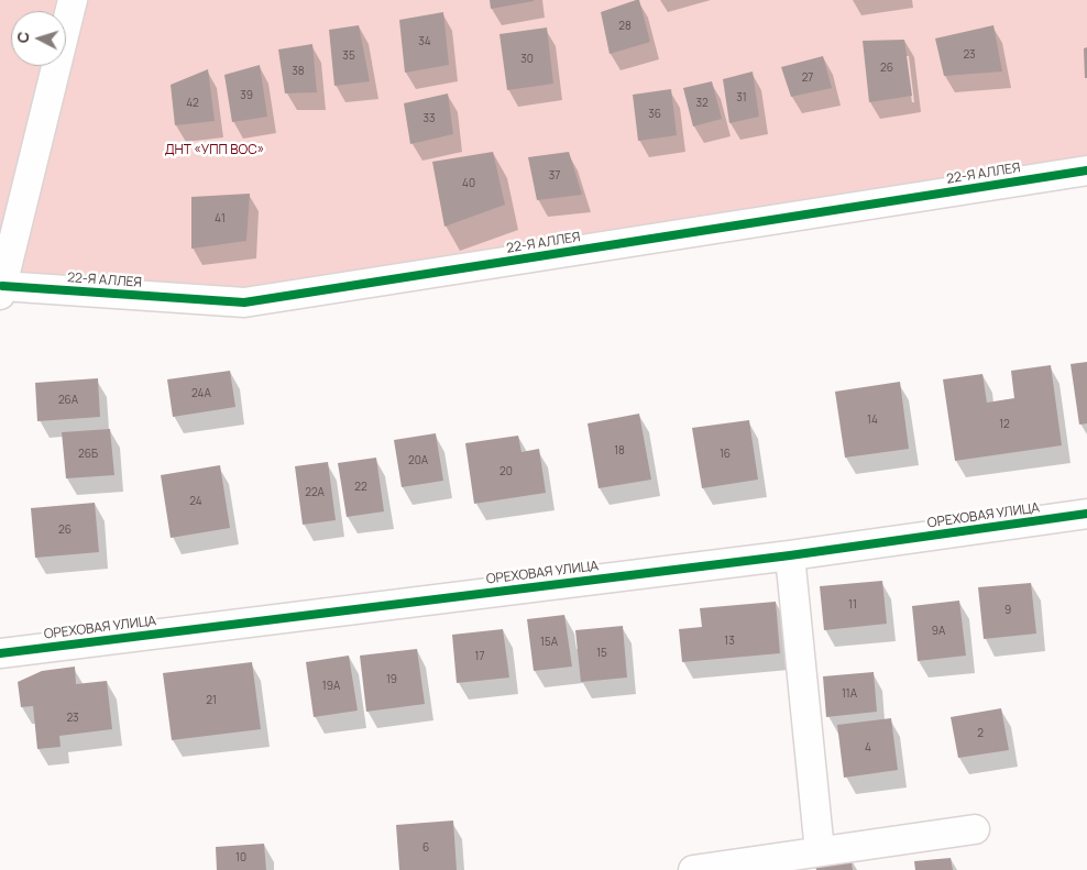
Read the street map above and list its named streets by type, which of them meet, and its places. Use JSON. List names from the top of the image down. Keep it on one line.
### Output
{"streets":{"street":["22-Я АЛЛЕЯ","ОРЕХОВАЯ УЛИЦА"]},"parks":["ДНТ «УПП ВОС»"],"house_numbers":["28","34","23","35","30","26","38","27","39","31","42","32","36","33","37","40","41","24А","26А","14","12","18","26Б","16","20А","20","22","22А","24","26","11","9","9А","13","15А","15","17","19","19А","11А","21","23","2","4","6","10"],"north":"left"}
